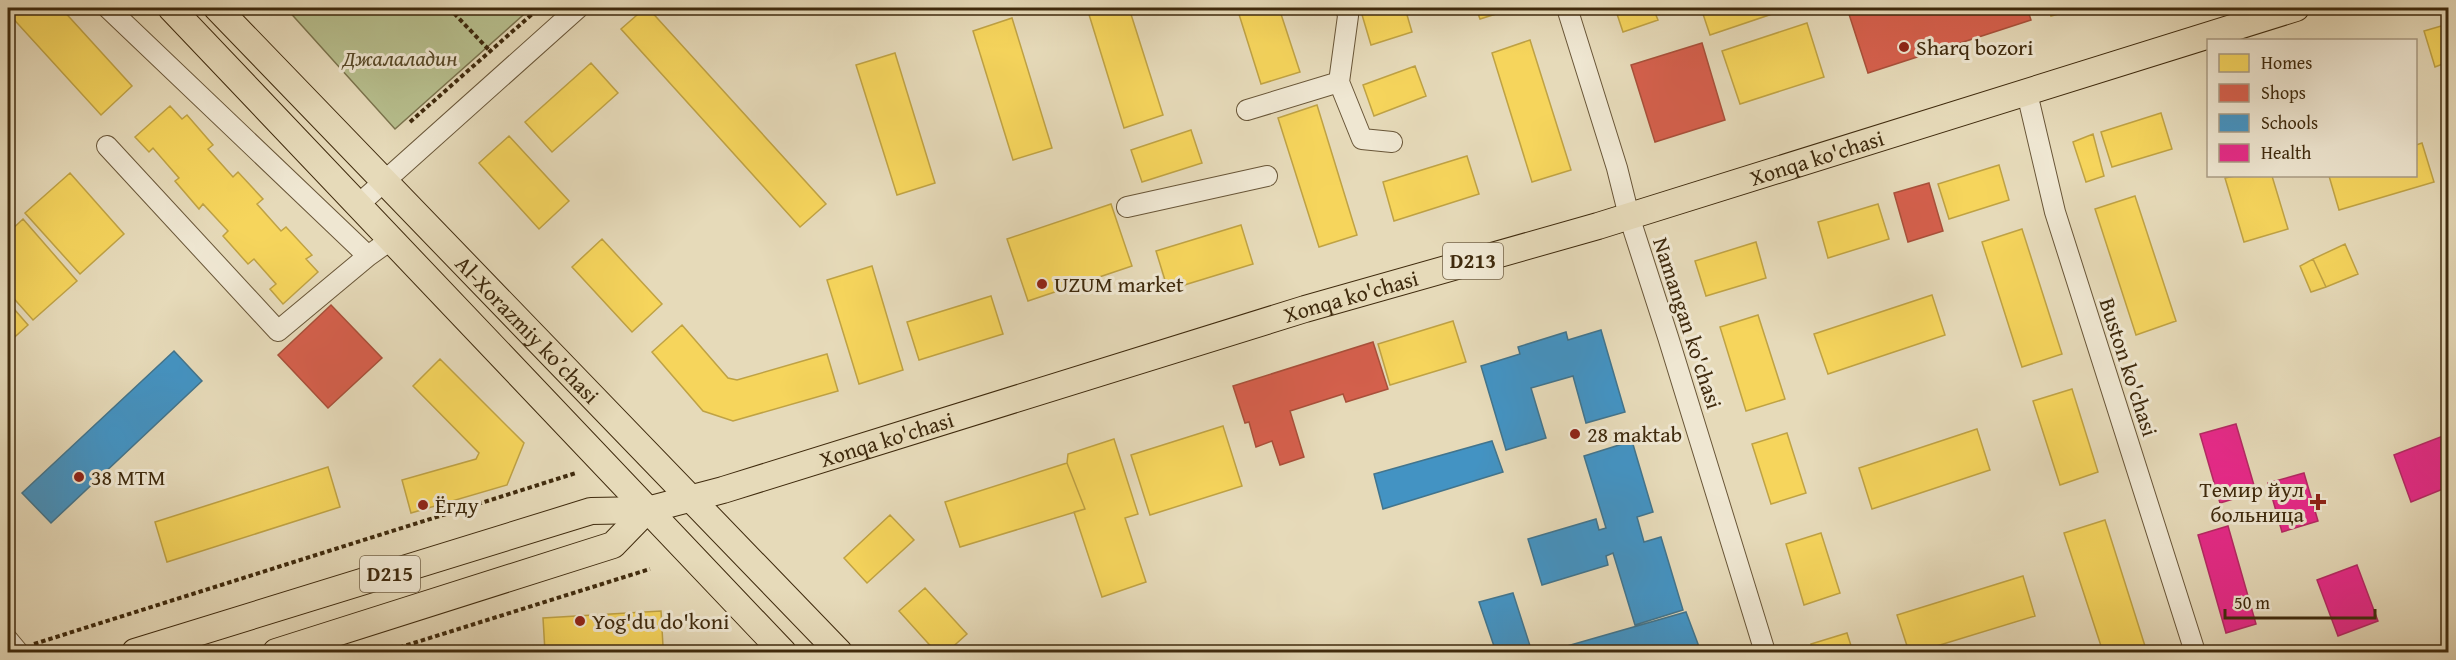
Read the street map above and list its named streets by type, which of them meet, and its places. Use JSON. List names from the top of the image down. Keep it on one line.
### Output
{"streets":{"main road":["Xonqa ko'chasi","D213","Al-Xorazmiy ko’chasi","D215"],"street":["Namangan ko'chasi","Buston ko'chasi"]},"crossings":[["Xonqa ko'chasi","Namangan ko'chasi"],["Xonqa ko'chasi","Al-Xorazmiy ko’chasi"],["Xonqa ko'chasi","Buston ko'chasi"],["Xonqa ko'chasi","D215"],["Al-Xorazmiy ko’chasi","D215"]],"parks":["Джалаладин"],"places":{"other":["Sharq bozori","UZUM market","28 maktab","38 MTM","Ёгду","Yog'du do'koni"],"health":["Темир йул больница"]},"legend":["Homes","Shops","Schools","Health"],"scale_bar":"50 m"}
